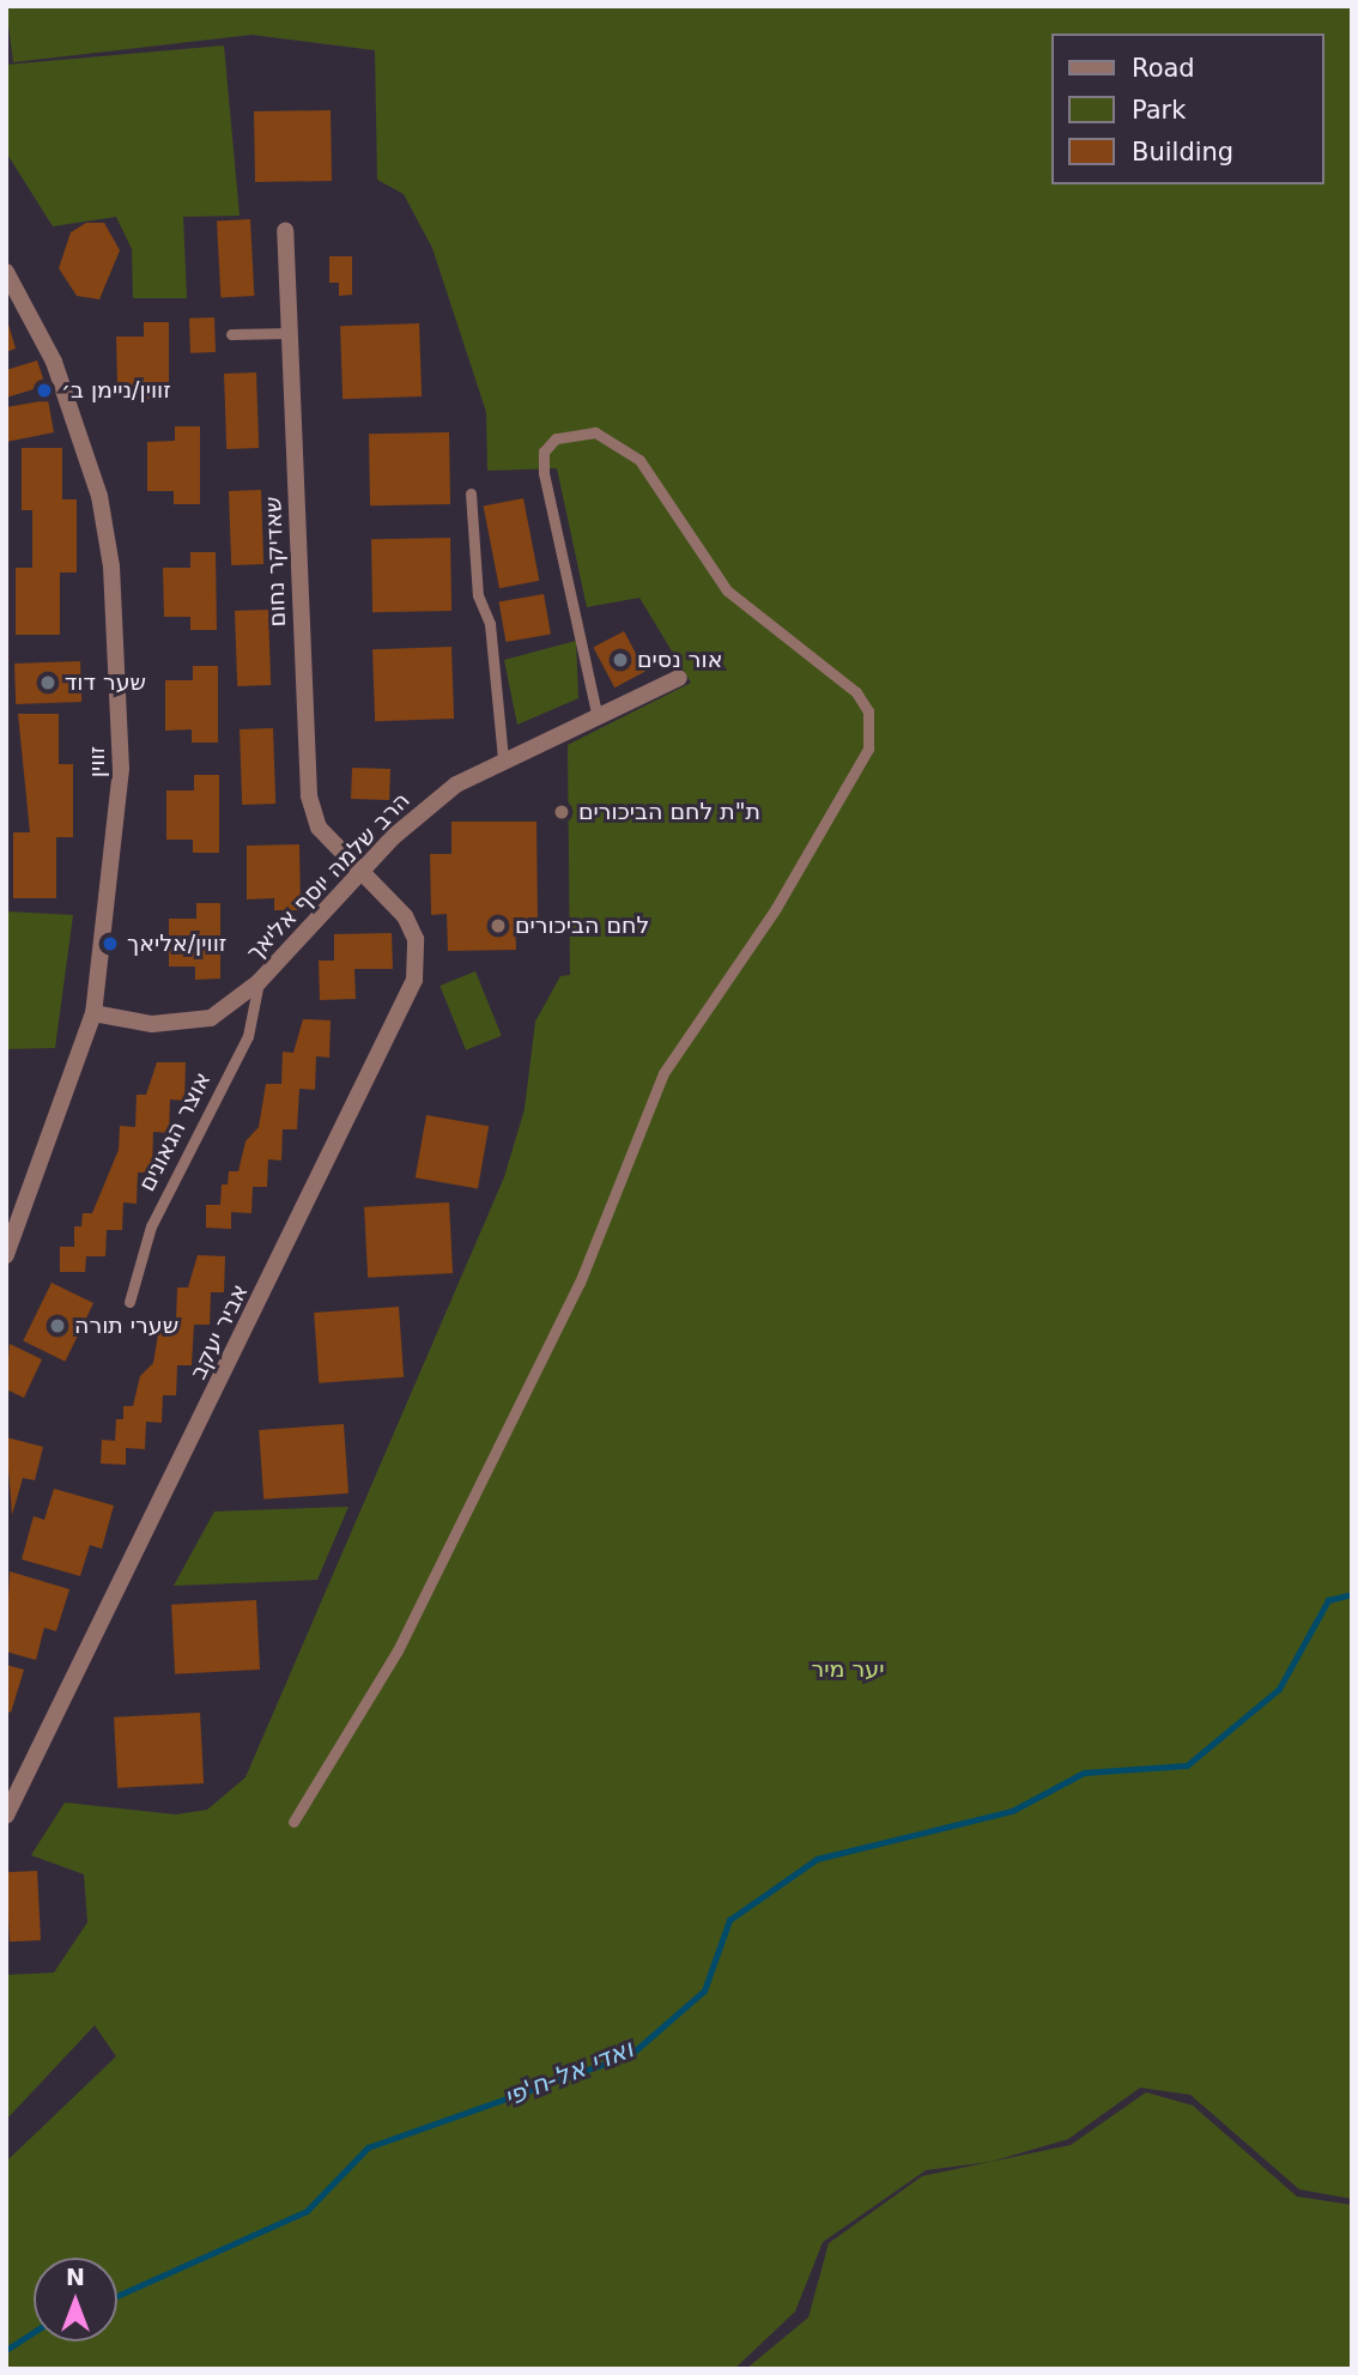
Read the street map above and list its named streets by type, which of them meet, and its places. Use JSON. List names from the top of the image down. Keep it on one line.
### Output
{"streets":{"street":["שאדיקר נחום","זווין","הרב שלמה יוסף אליאך","אביר יעקב"],"lane":["אוצר הגאונים"]},"crossings":[["שאדיקר נחום","הרב שלמה יוסף אליאך"],["שאדיקר נחום","אביר יעקב"],["זווין","הרב שלמה יוסף אליאך"],["הרב שלמה יוסף אליאך","אוצר הגאונים"],["הרב שלמה יוסף אליאך","אביר יעקב"]],"water":["ואדי אל-ח'פי"],"parks":["יער מיר"],"places":["זווין/ניימן ב׳","אור נסים","שער דוד","ת\"ת לחם הביכורים","לחם הביכורים","זווין/אליאך","שערי תורה"],"legend":["Road","Park","Building"],"north":"top"}
